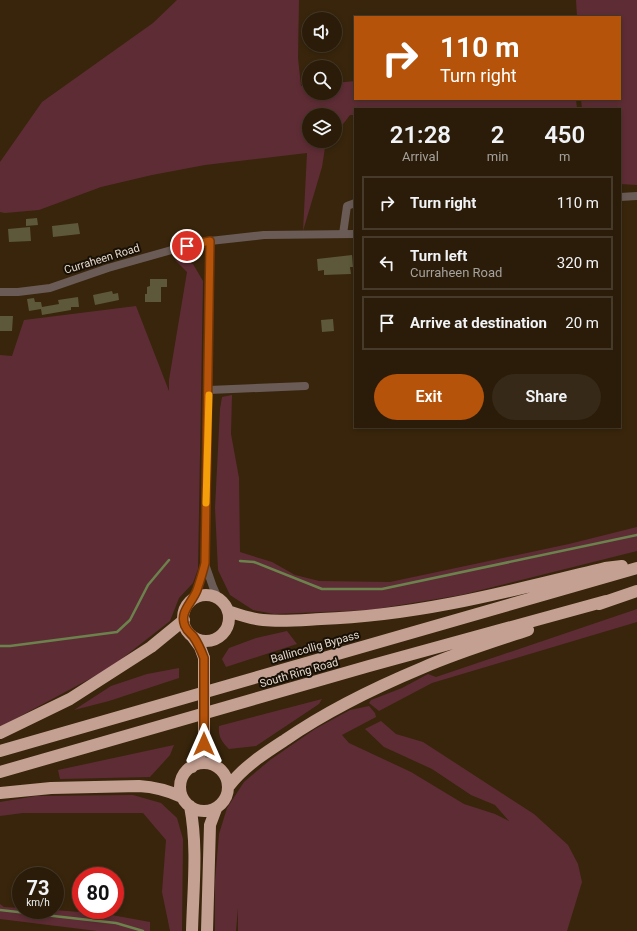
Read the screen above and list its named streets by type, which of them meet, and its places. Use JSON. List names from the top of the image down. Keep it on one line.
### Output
{"streets":{"highway":["Ballincollig Bypass","South Ring Road"],"street":["Curraheen Road"]},"page":{"turn":["110 m","Turn right"],"eta":["21:28","Arrival","2","min","450","m"],"list":[{"name":"Turn right","value":"110 m"},{"name":"Turn left","note":"Curraheen Road","value":"320 m"},{"name":"Arrive at destination","value":"20 m"}],"buttons":["Exit","Share"],"speed":"73 km/h","limit":"80"}}
